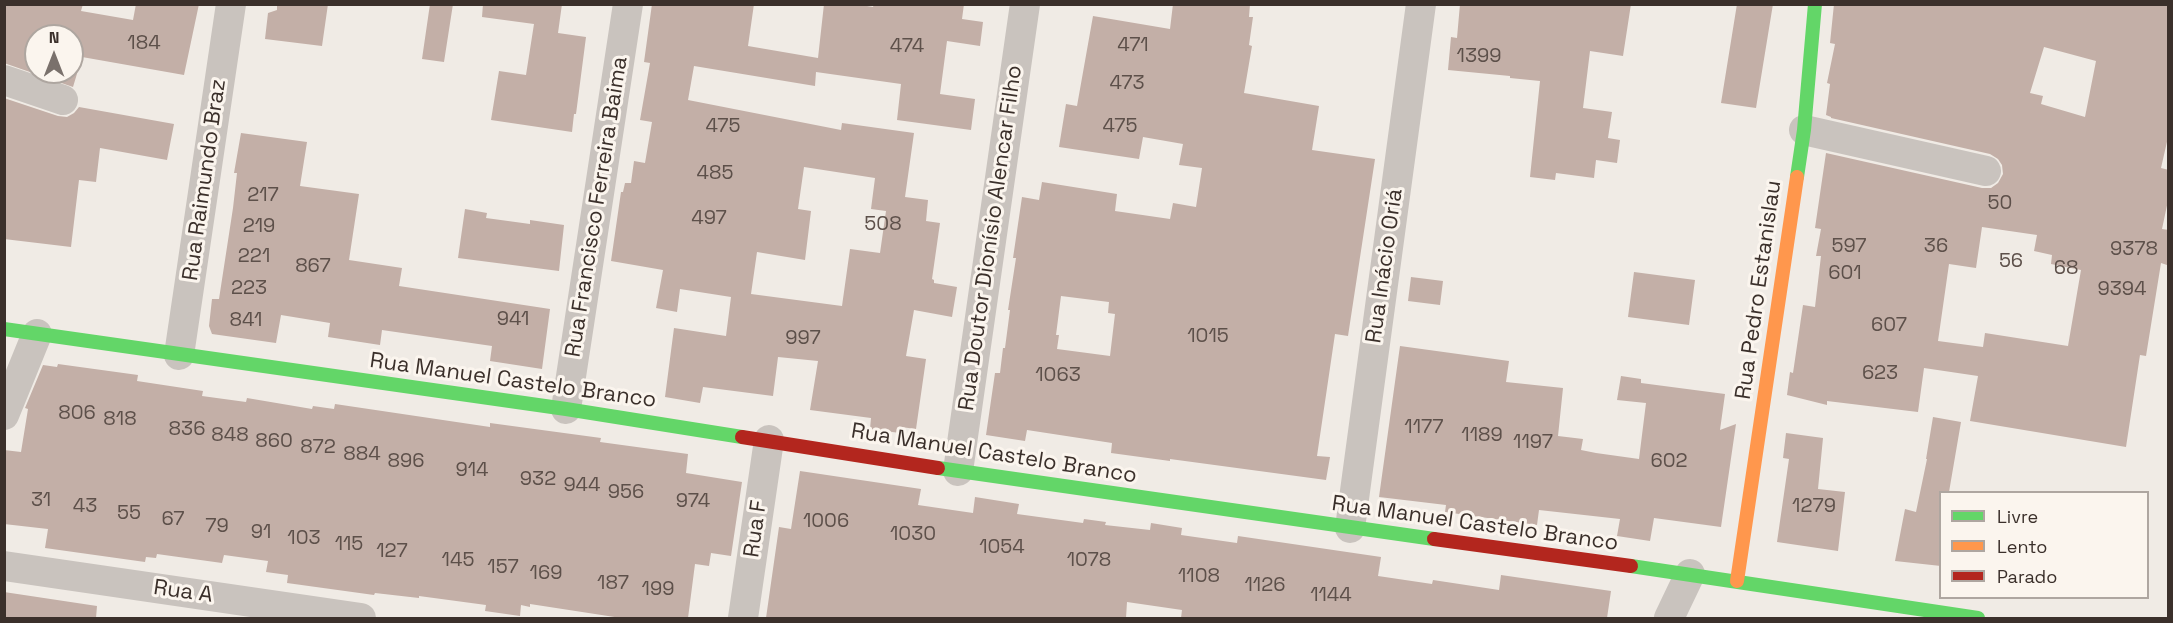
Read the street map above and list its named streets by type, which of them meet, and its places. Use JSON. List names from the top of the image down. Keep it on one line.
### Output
{"streets":{"street":["Rua Raimundo Braz","Rua Francisco Ferreira Baima","Rua Doutor Dionísio Alencar Filho","Rua Inácio Oriá","Rua Pedro Estanislau","Rua Manuel Castelo Branco","Rua F","Rua A"]},"crossings":[["Rua Raimundo Braz","Rua Manuel Castelo Branco"],["Rua Francisco Ferreira Baima","Rua Manuel Castelo Branco"],["Rua Doutor Dionísio Alencar Filho","Rua Manuel Castelo Branco"],["Rua Inácio Oriá","Rua Manuel Castelo Branco"],["Rua Pedro Estanislau","Rua Manuel Castelo Branco"],["Rua Manuel Castelo Branco","Rua F"]],"house_numbers":["184","471","474","1399","473","475","475","485","217","50","497","508","219","597","36","9378","221","56","867","68","601","223","9394","941","841","607","1015","997","623","1063","806","818","1177","836","848","1189","860","1197","872","884","896","602","914","932","944","956","31","974","43","1279","55","67","1006","79","91","1030","103","115","1054","127","145","1078","157","169","1108","187","1126","199","1144"],"legend":["Livre","Lento","Parado"],"north":"top"}
